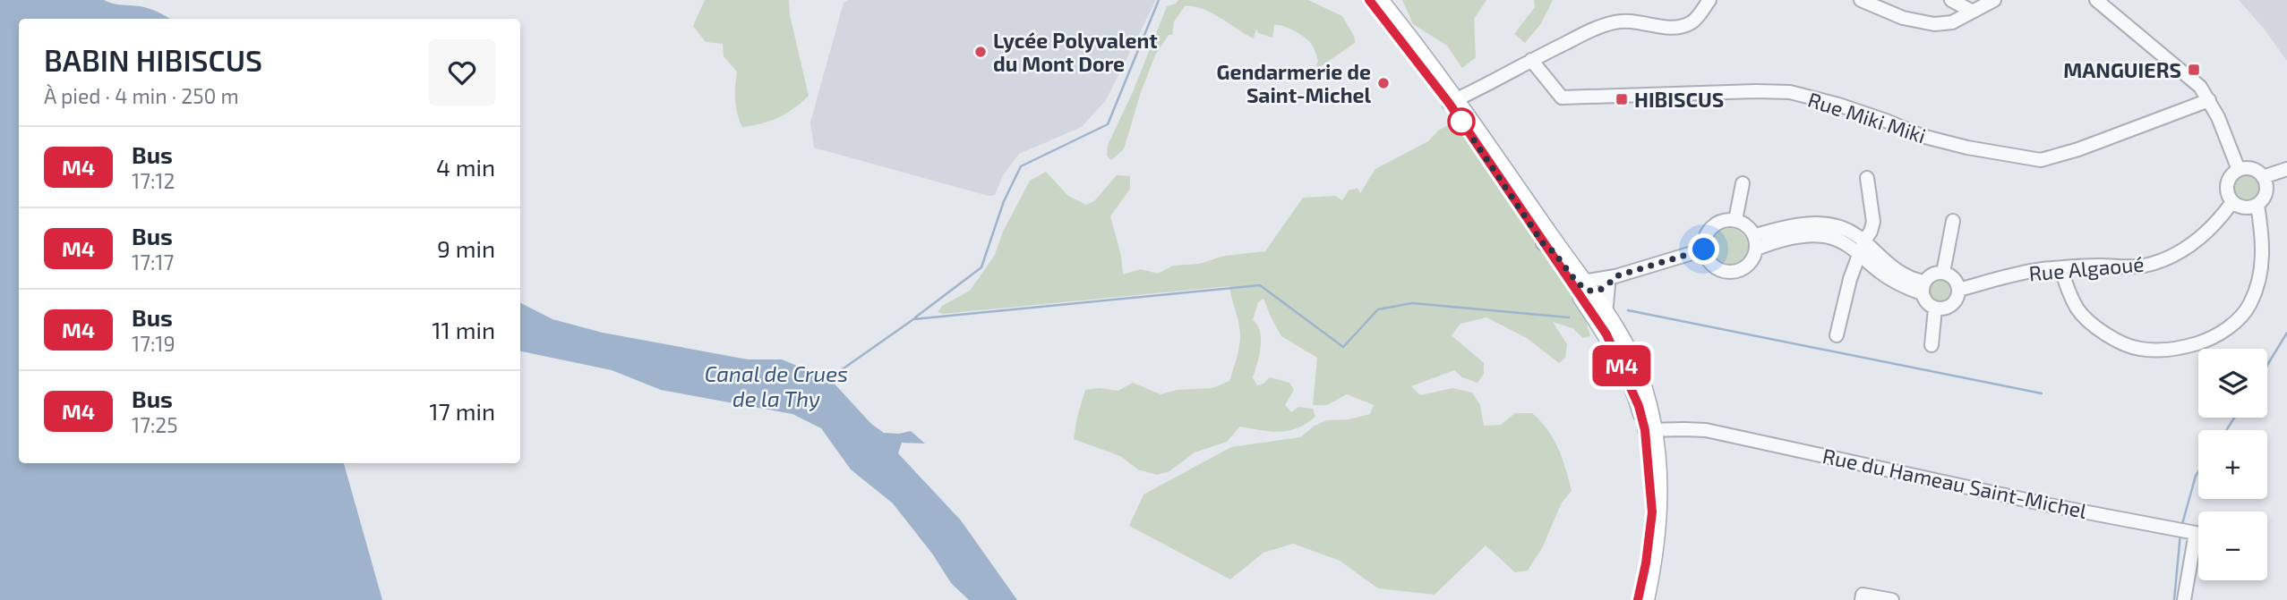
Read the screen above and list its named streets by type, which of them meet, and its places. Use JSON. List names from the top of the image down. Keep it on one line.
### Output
{"streets":{"street":["Rue Miki Miki","Rue Algaoué","Rue du Hameau Saint-Michel"]},"water":["Canal de Crues de la Thy"],"places":{"other":["Lycée Polyvalent du Mont Dore","Gendarmerie de Saint-Michel"],"transit":["MANGUIERS","HIBISCUS"]},"lines":["bus line M4"],"page":{"on_map":"M4","heading":["BABIN HIBISCUS","À pied · 4 min · 250 m"],"list":[{"mark":"M4","name":"Bus","note":"17:12","value":"4 min"},{"mark":"M4","name":"Bus","note":"17:17","value":"9 min"},{"mark":"M4","name":"Bus","note":"17:19","value":"11 min"},{"mark":"M4","name":"Bus","note":"17:25","value":"17 min"}],"map_buttons":["+","−"]}}
